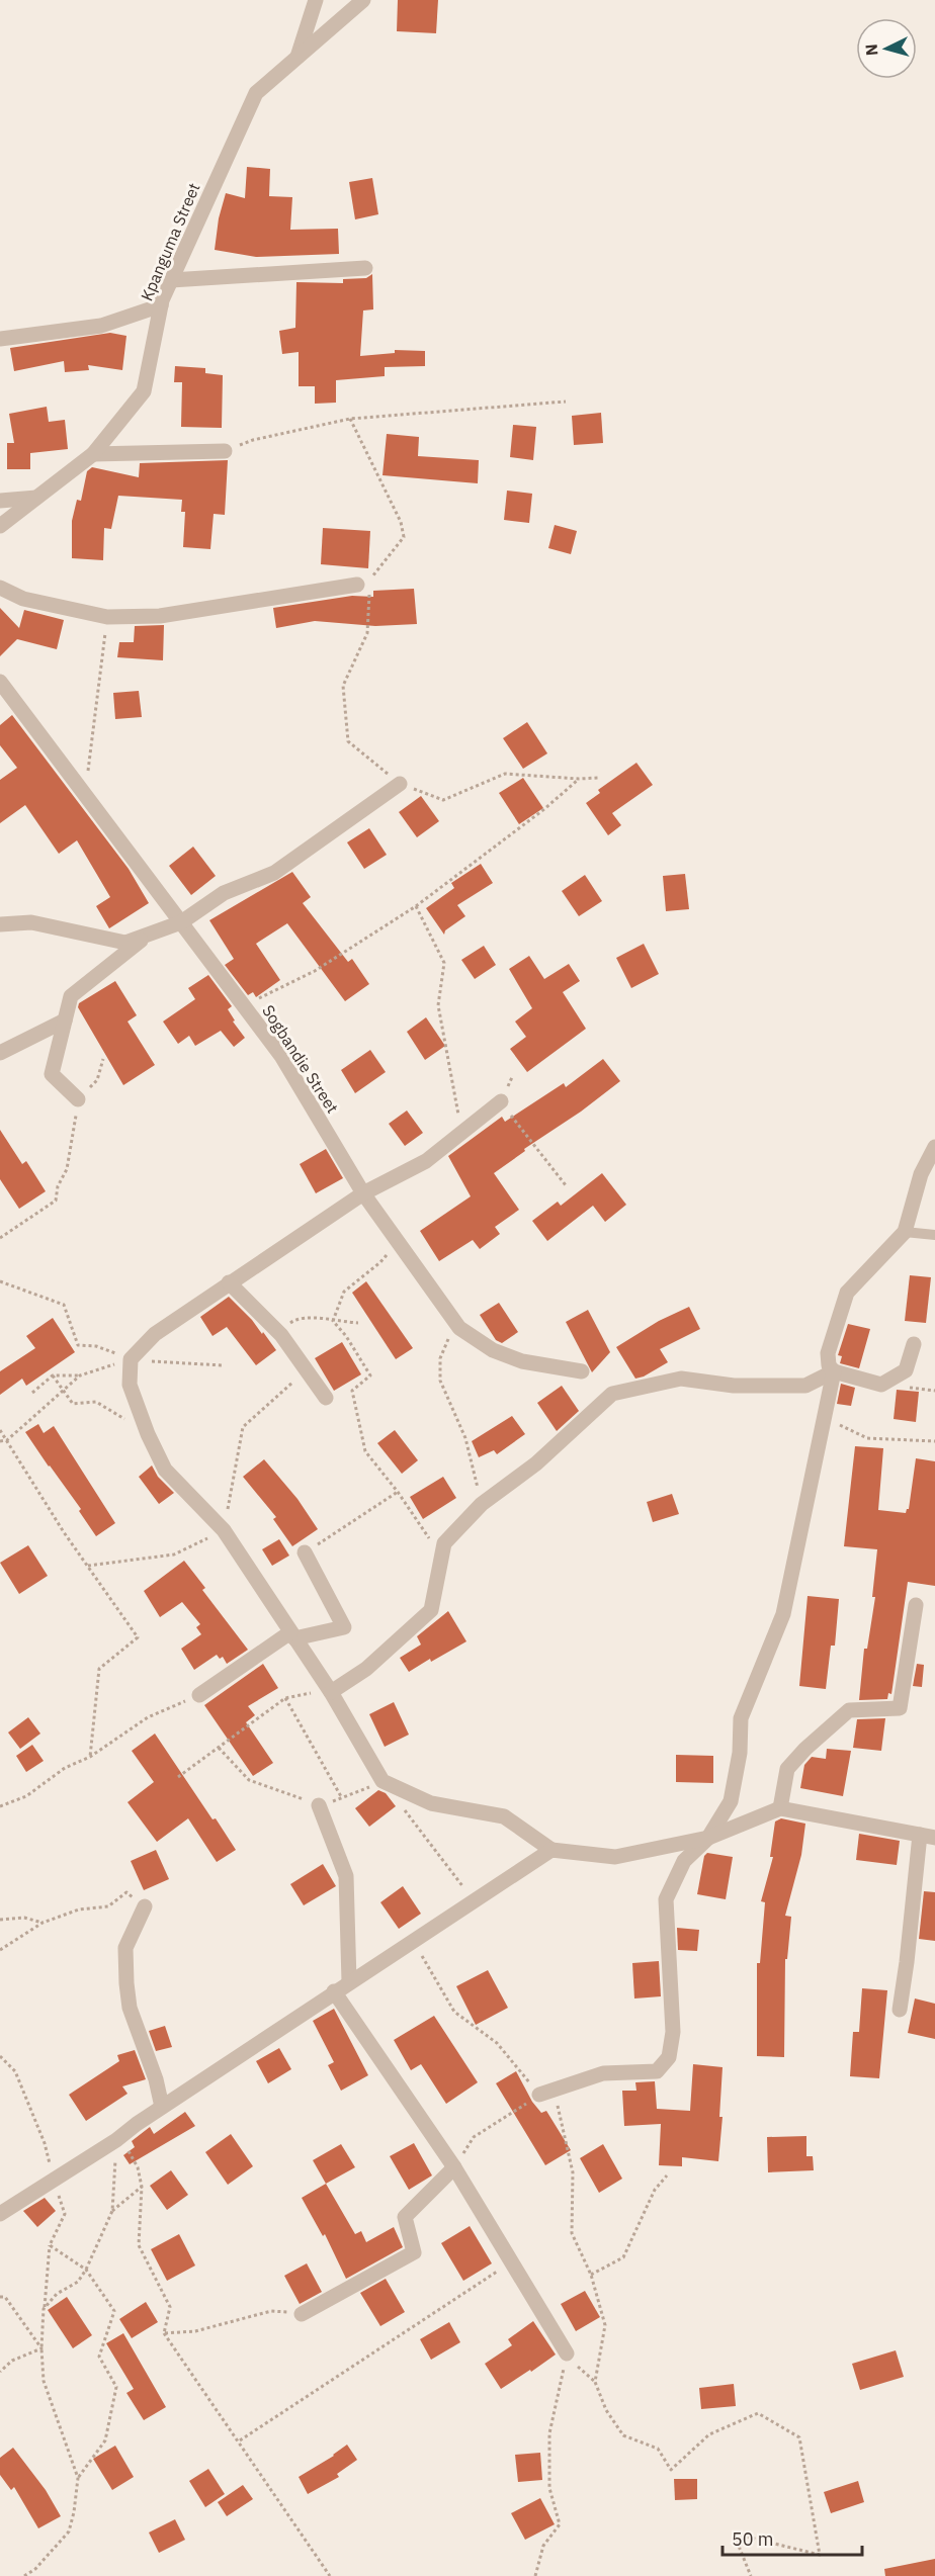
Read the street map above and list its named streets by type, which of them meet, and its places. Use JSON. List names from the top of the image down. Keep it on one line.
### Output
{"streets":{"street":["Kpanguma Street","Sogbandie Street"]},"scale_bar":"50 m","north":"left"}
